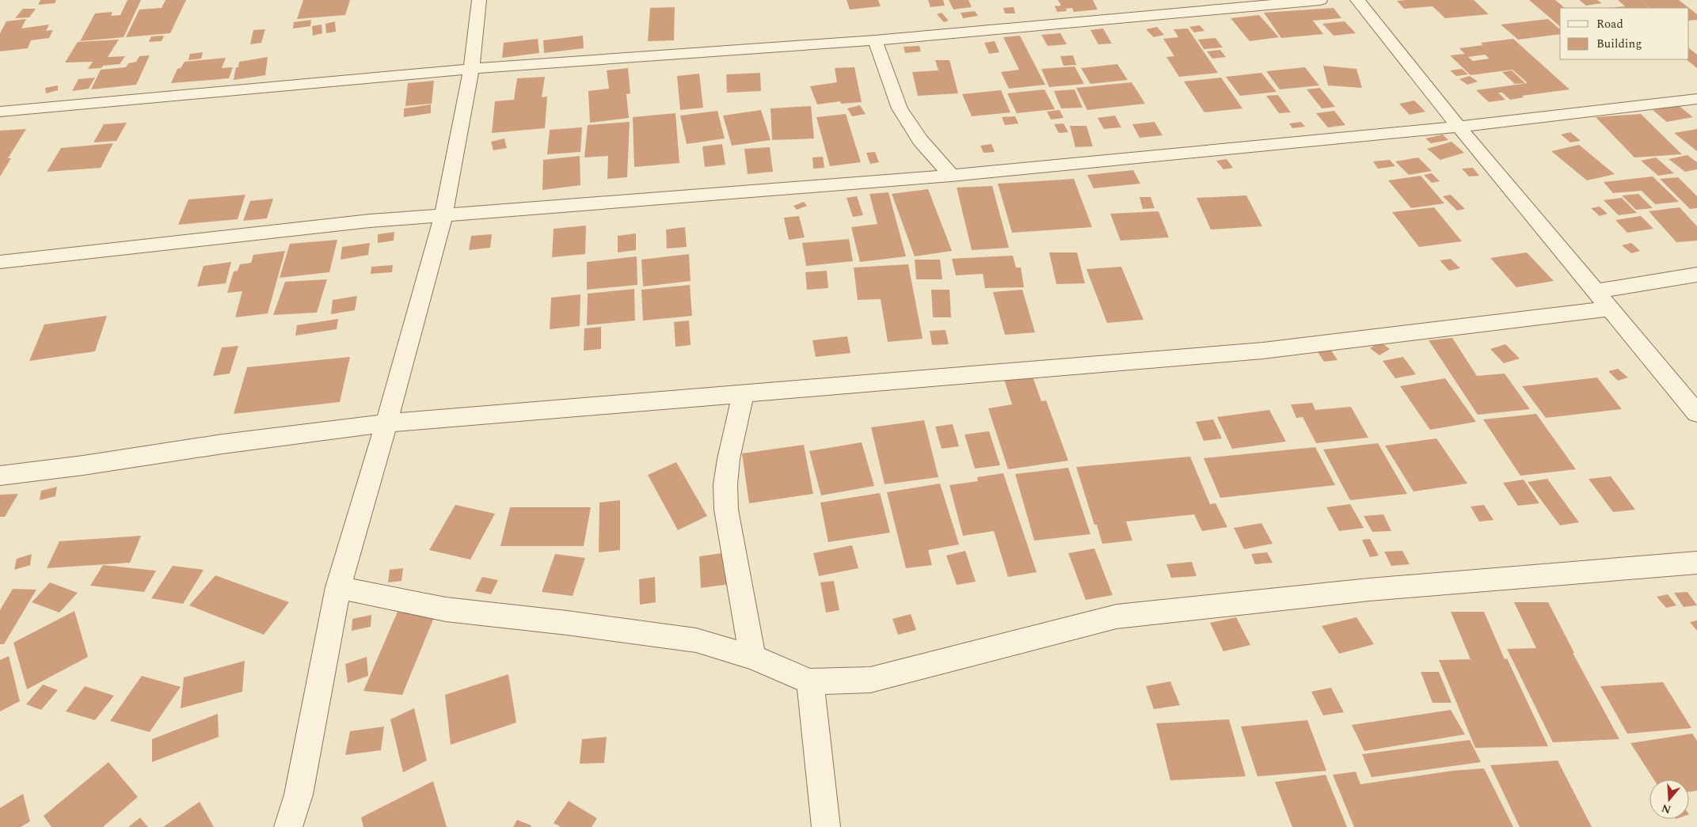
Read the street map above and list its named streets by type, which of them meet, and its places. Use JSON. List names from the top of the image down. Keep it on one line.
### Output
{"legend":["Road","Building"],"north":"bottom"}
